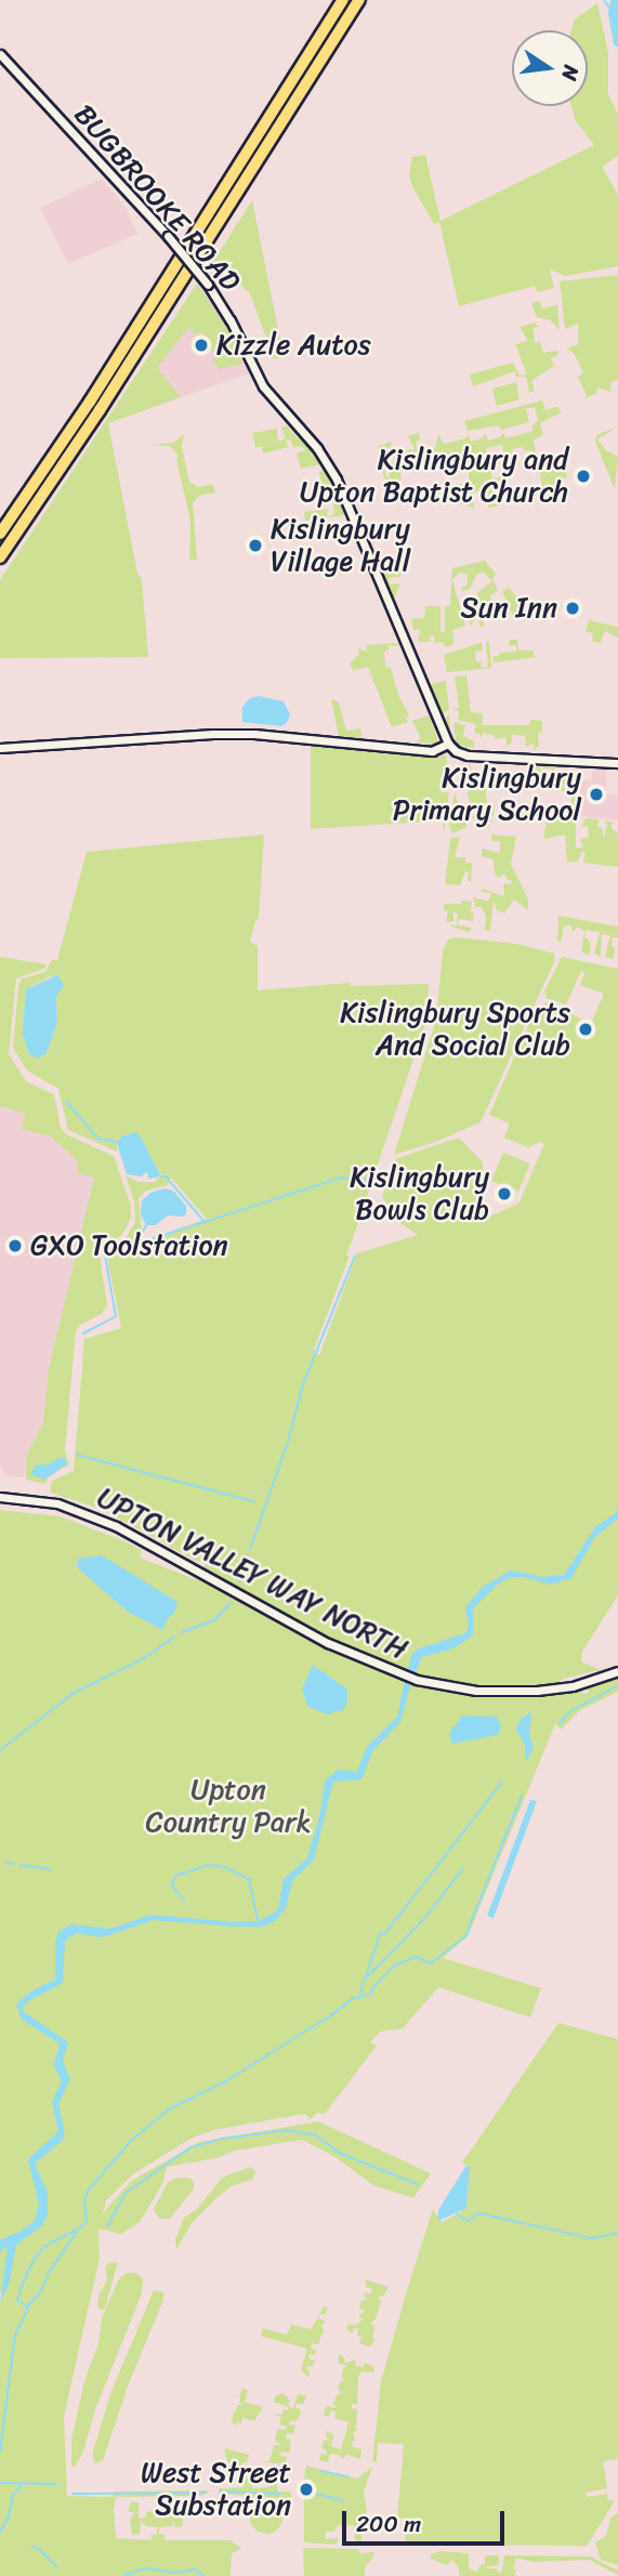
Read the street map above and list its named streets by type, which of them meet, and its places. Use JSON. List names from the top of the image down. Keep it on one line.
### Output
{"streets":{"street":["BUGBROOKE ROAD","UPTON VALLEY WAY NORTH"]},"parks":["Upton Country Park"],"places":["Kizzle Autos","Kislingbury and Upton Baptist Church","Kislingbury Village Hall","Sun Inn","Kislingbury Primary School","Kislingbury Sports And Social Club","Kislingbury Bowls Club","GXO Toolstation","West Street Substation"],"scale_bar":"200 m","north":"right"}
